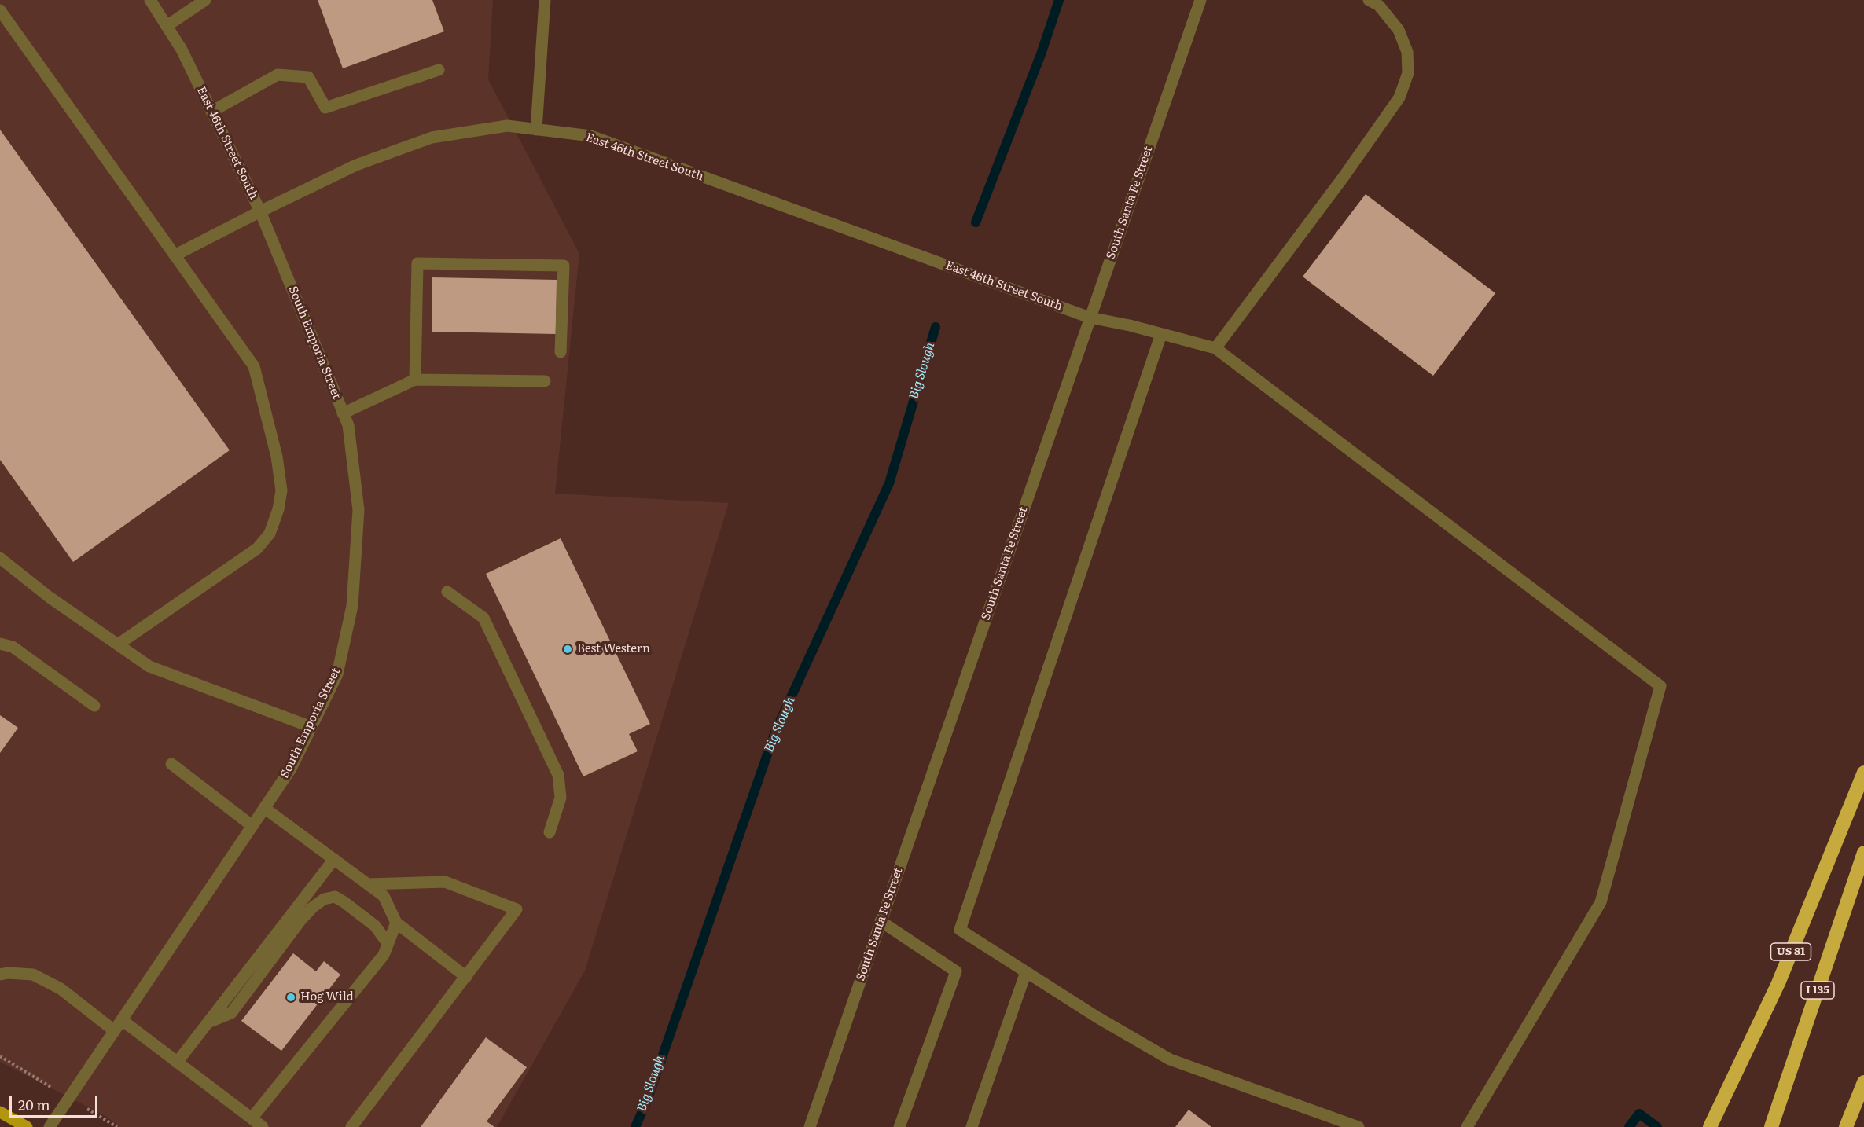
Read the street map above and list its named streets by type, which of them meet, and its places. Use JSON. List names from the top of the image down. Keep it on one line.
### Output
{"streets":{"highway":["US 81","I 135"],"street":["East 46th Street South","South Santa Fe Street","South Emporia Street"]},"crossings":[["East 46th Street South","South Santa Fe Street"],["East 46th Street South","South Emporia Street"]],"water":["Big Slough"],"places":["Best Western","Hog Wild"],"scale_bar":"20 m"}
